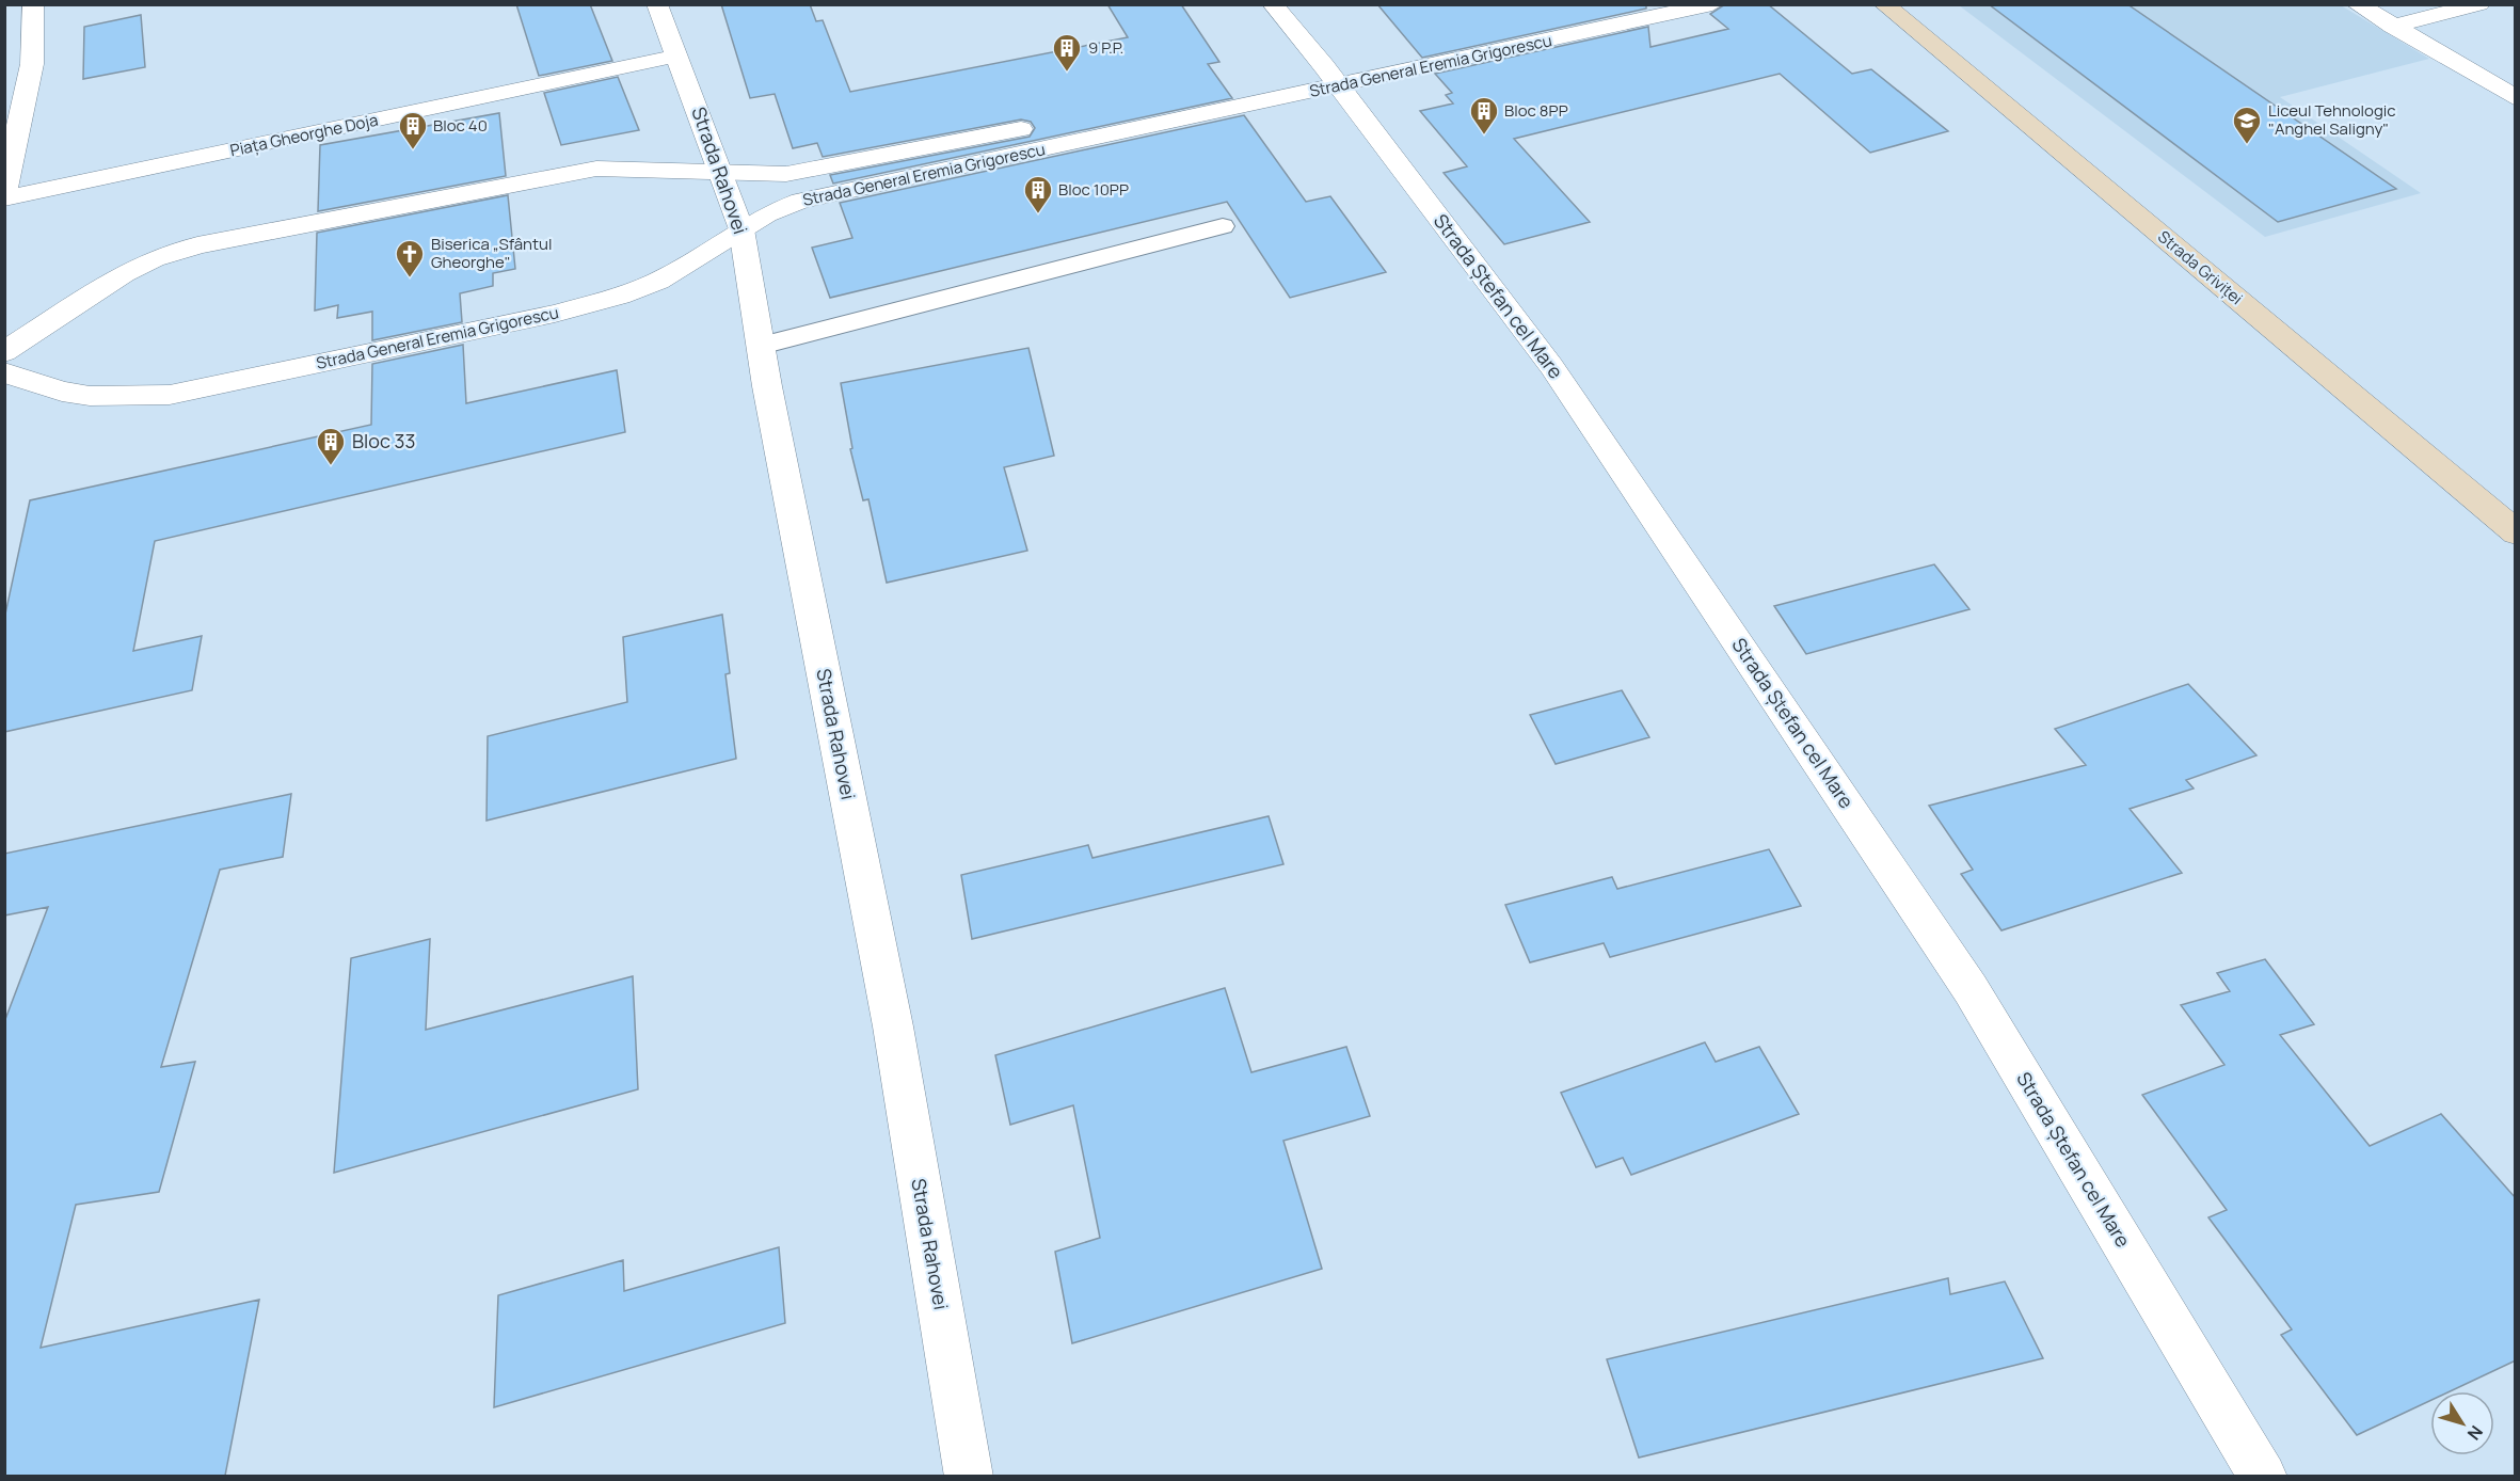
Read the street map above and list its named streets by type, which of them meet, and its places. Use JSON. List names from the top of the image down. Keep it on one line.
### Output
{"streets":{"main road":["Strada Griviței"],"street":["Strada General Eremia Grigorescu","Piața Gheorghe Doja","Strada Rahovei","Strada Ștefan cel Mare"]},"crossings":[["Strada General Eremia Grigorescu","Strada Rahovei"],["Strada General Eremia Grigorescu","Strada Ștefan cel Mare"],["Piața Gheorghe Doja","Strada Rahovei"]],"places":{"building":["9 P.P.","Bloc 8PP","Bloc 40","Bloc 10PP","Bloc 33"],"school or university":["Liceul Tehnologic \"Anghel Saligny\""],"church":["Biserica „Sfântul Gheorghe\""]},"north":"bottom right"}
